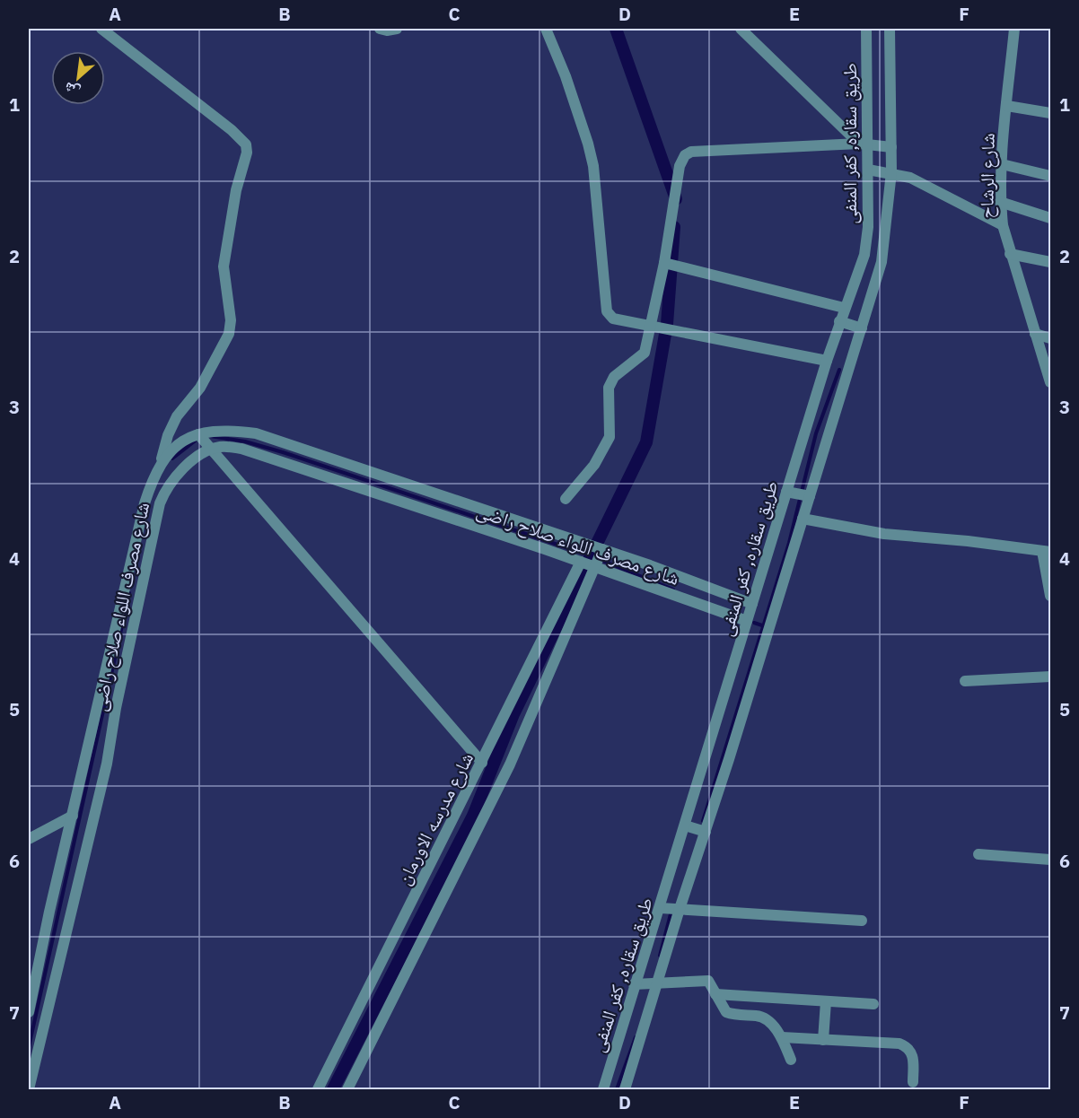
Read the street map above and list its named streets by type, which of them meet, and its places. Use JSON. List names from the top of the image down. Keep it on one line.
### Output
{"streets":{"street":["طريق سقاره, كفر المنفى","شارع الرشاح","شارع مصرف اللواء صلاح راضى","شارع مدرسه الاورمان"]},"crossings":[["طريق سقاره, كفر المنفى","شارع مصرف اللواء صلاح راضى"],["شارع مصرف اللواء صلاح راضى","شارع مدرسه الاورمان"]],"north":"bottom left","grid":{"columns":["A","B","C","D","E","F"],"rows":["1","2","3","4","5","6","7"]}}
